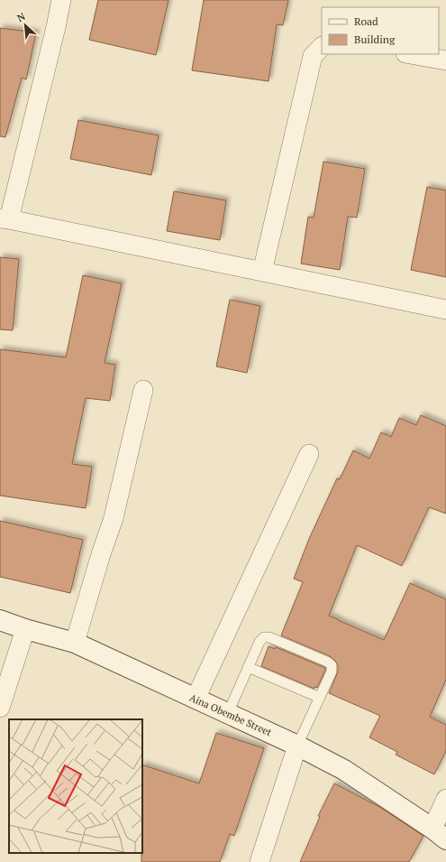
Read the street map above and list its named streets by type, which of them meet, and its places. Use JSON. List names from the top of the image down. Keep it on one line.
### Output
{"streets":{"street":["Aina Obembe Street"]},"legend":["Road","Building"],"north":"top left"}
